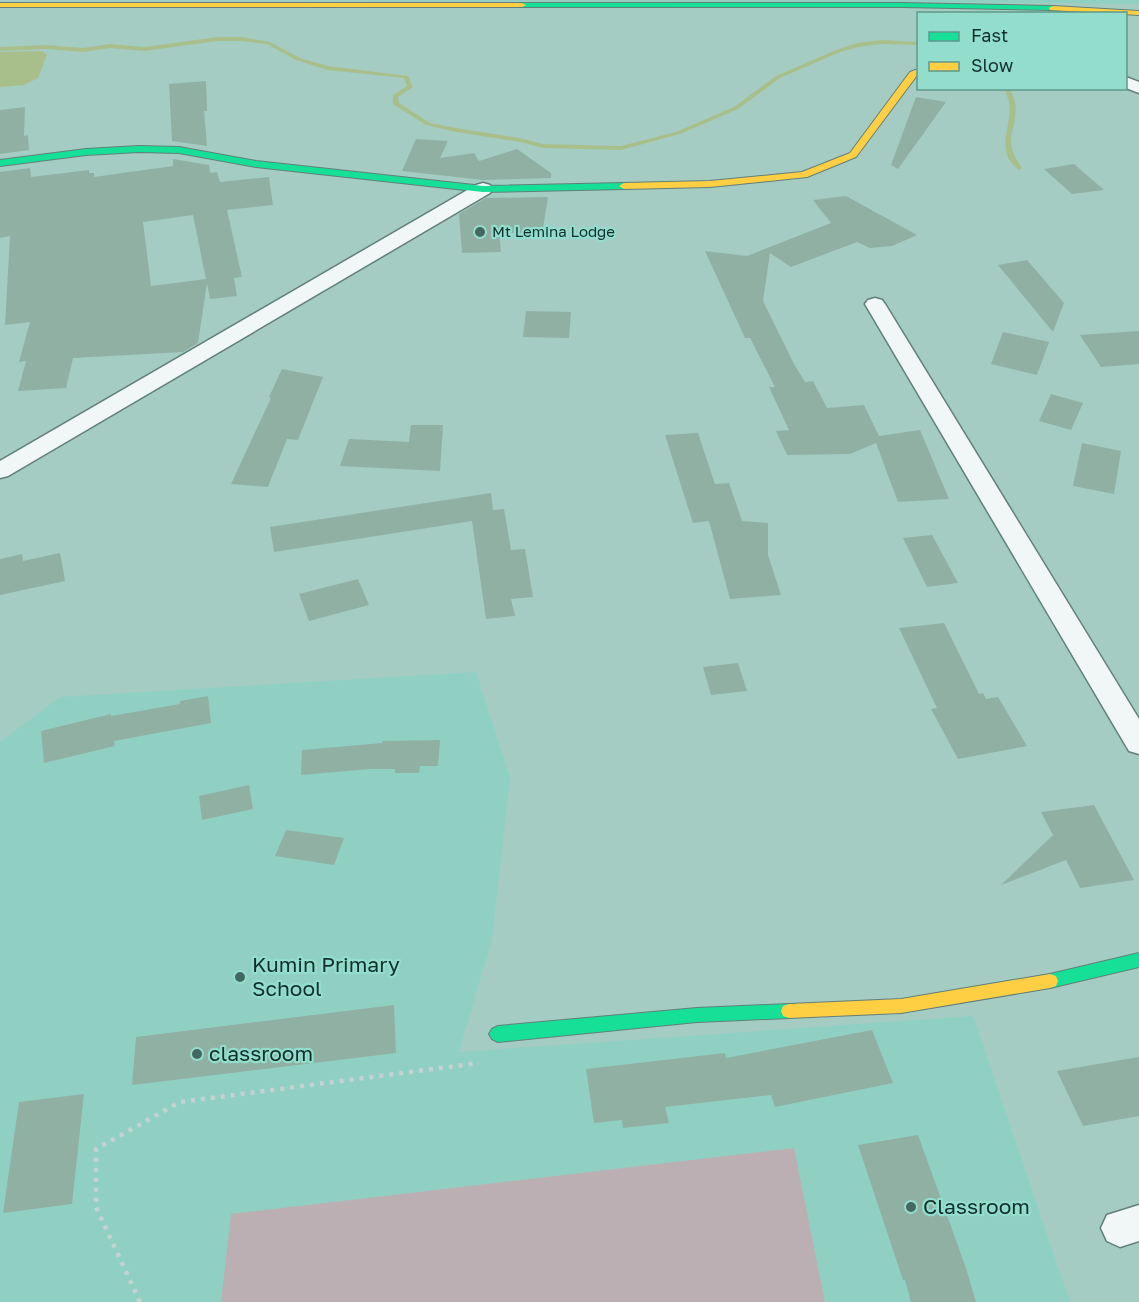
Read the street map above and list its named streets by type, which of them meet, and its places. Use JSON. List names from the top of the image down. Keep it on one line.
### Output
{"places":["Mt Lemina Lodge","Kumin Primary School","classroom","Classroom"],"legend":["Fast","Slow"]}
